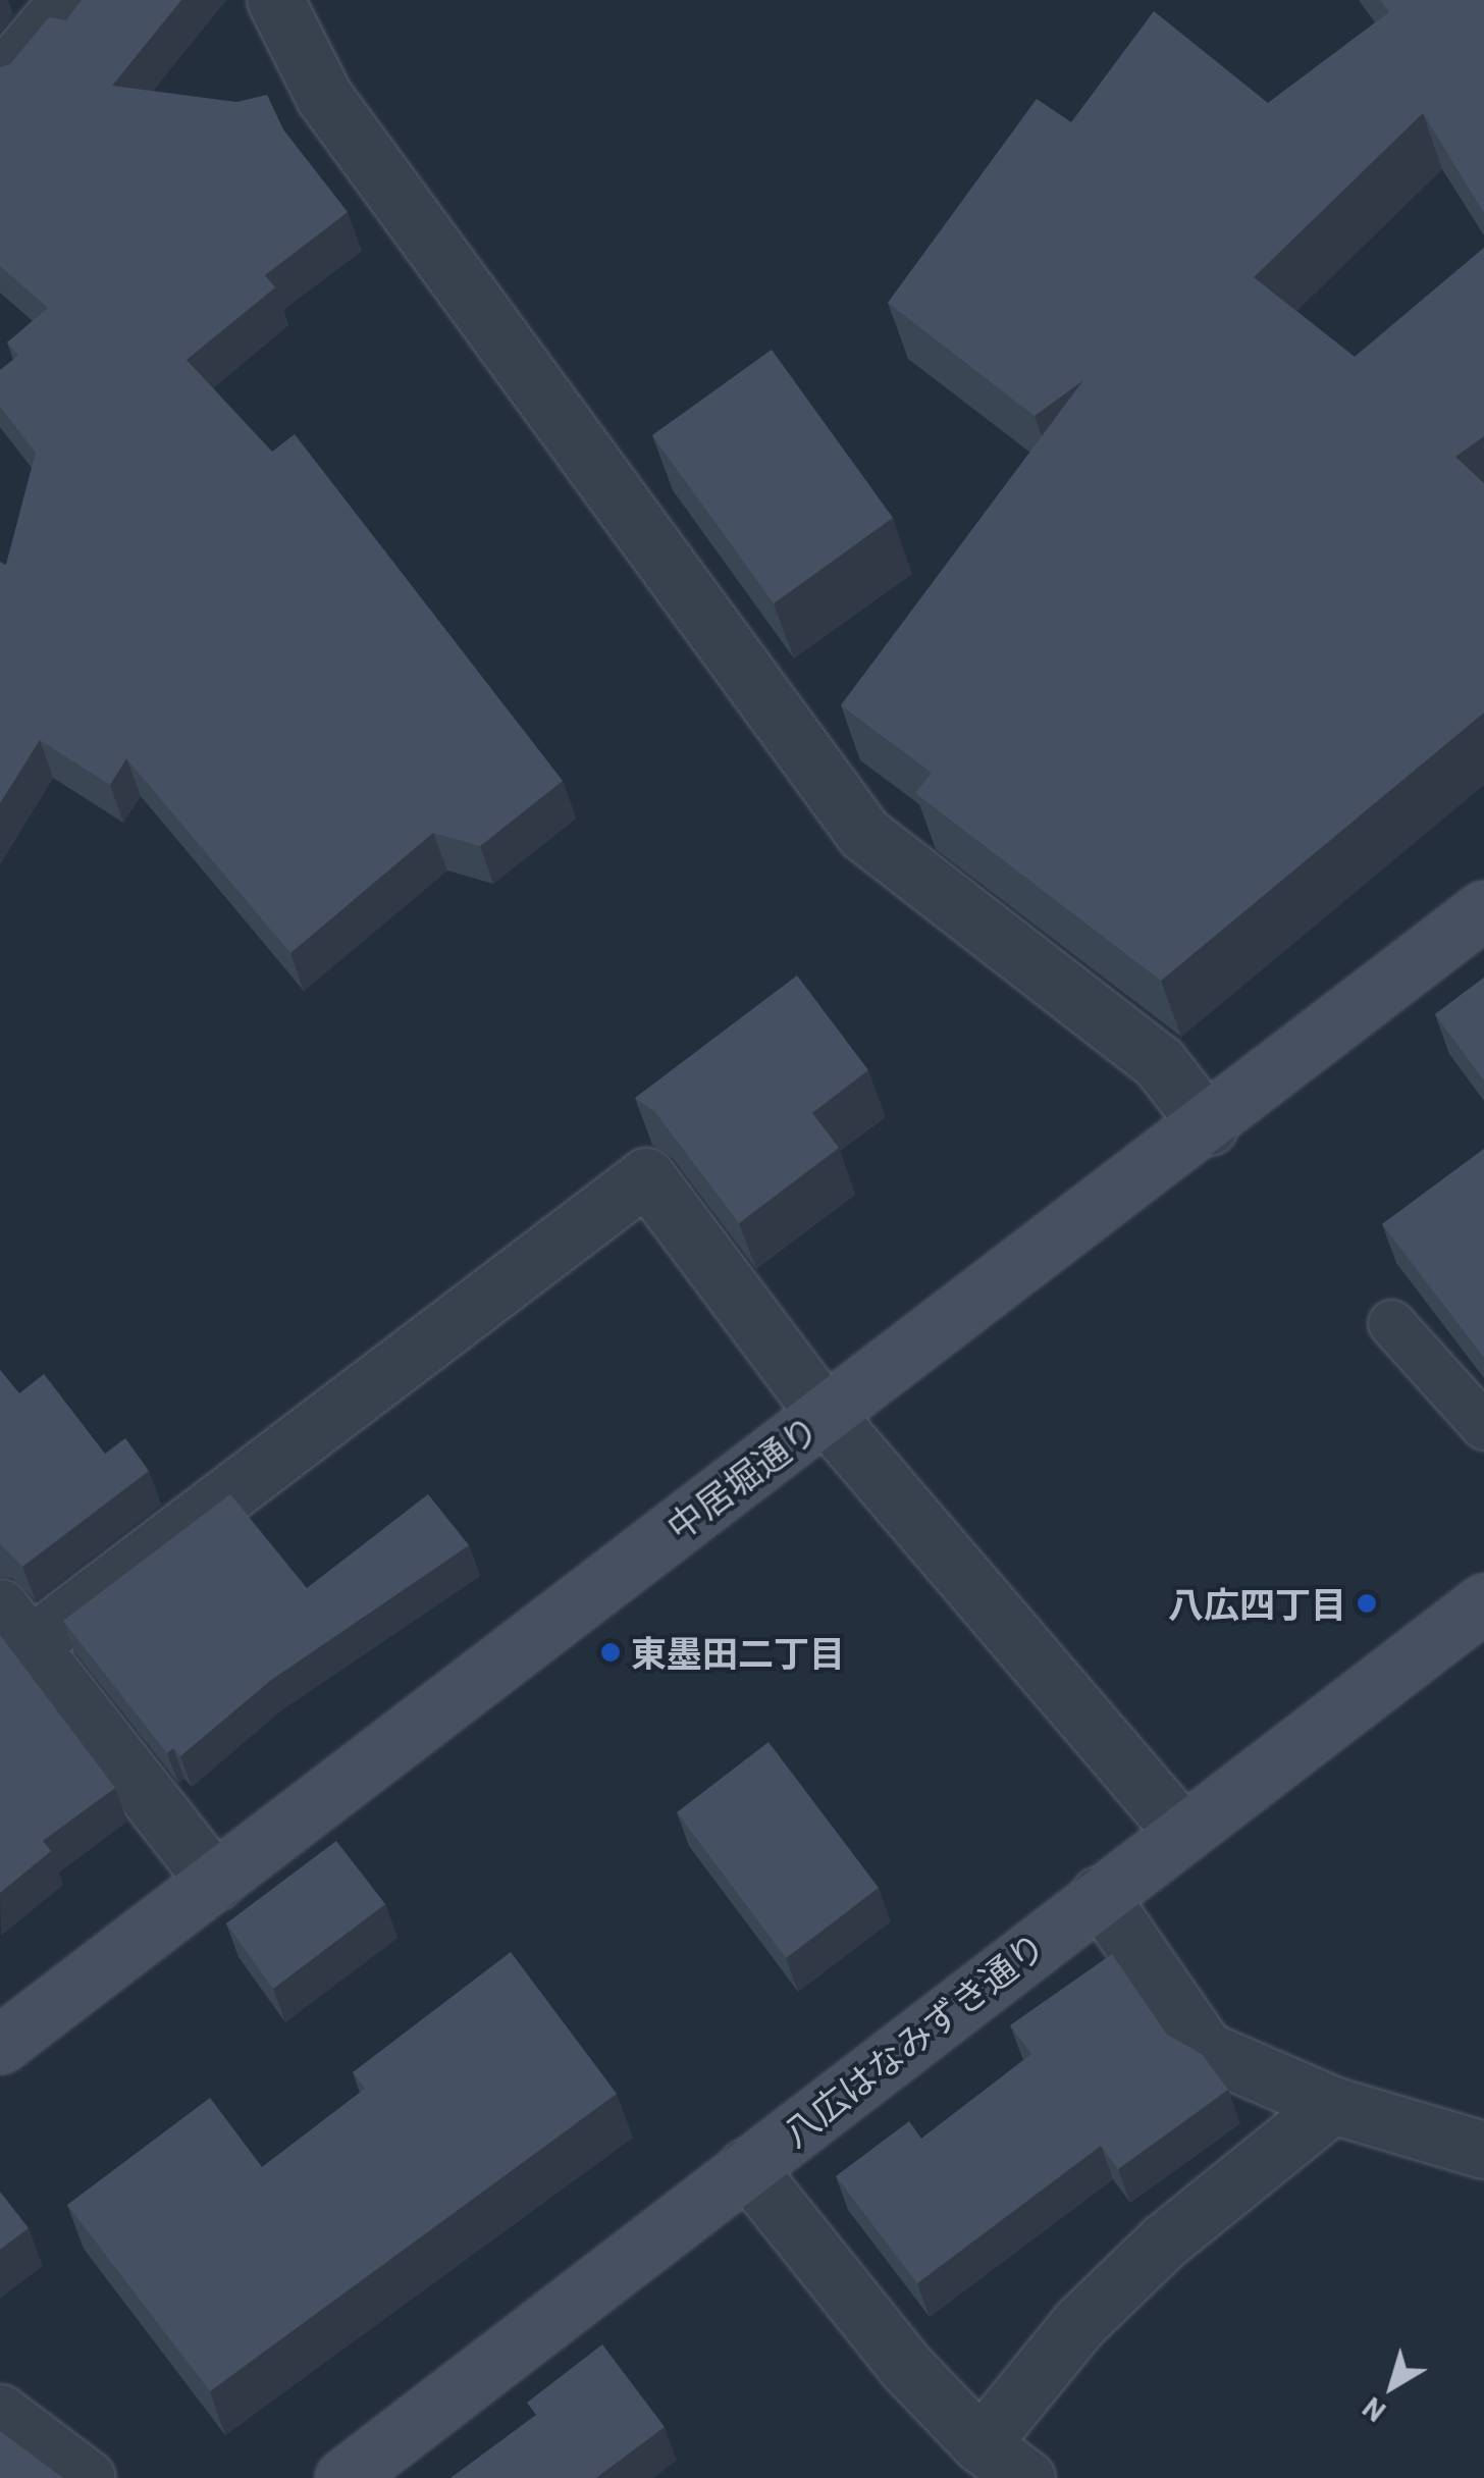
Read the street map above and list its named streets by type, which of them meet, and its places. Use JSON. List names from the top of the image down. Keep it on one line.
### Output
{"streets":{"street":["中居堀通り","八広はなみずき通り"]},"places":["八広四丁目","東墨田二丁目"],"north":"bottom left"}
